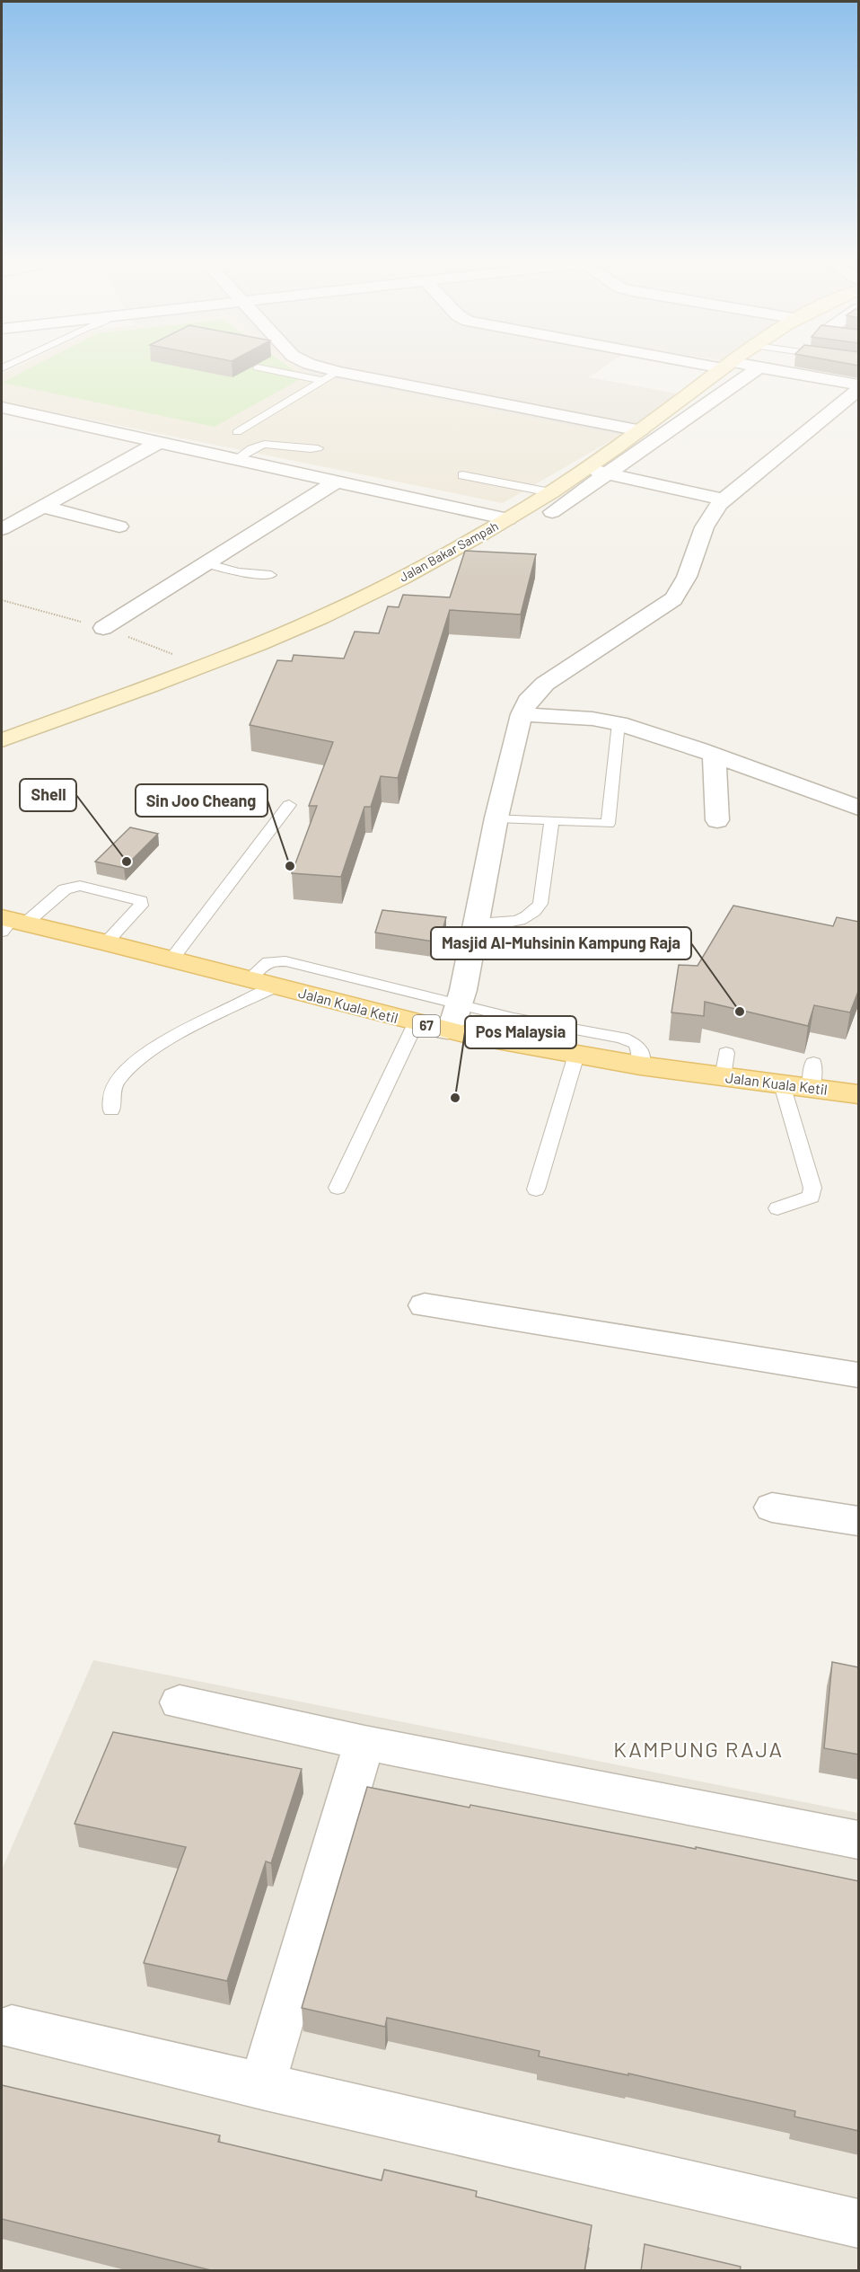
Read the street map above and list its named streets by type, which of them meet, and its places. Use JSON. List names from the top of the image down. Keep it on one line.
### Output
{"streets":{"main road":["Jalan Bakar Sampah","Jalan Kuala Ketil","67"]},"districts":["KAMPUNG RAJA"],"places":["Shell","Sin Joo Cheang","Masjid Al-Muhsinin Kampung Raja","Pos Malaysia"]}
